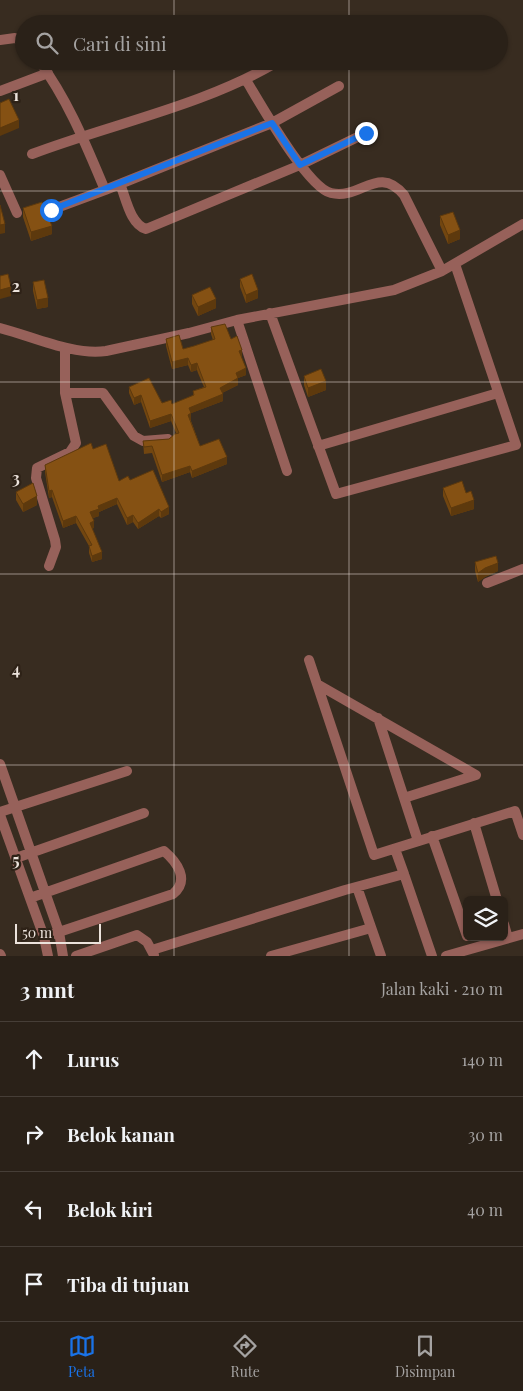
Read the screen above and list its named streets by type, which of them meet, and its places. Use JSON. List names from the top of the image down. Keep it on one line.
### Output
{"scale_bar":"50 m","page":{"search":"Cari di sini","scale":"50 m","heading":["3 mnt","Jalan kaki · 210 m"],"list":[["Lurus","140 m"],["Belok kanan","30 m"],["Belok kiri","40 m"],"Tiba di tujuan"],"nav":["Peta","Rute","Disimpan"]},"grid":{"rows":["1","2","3","4","5"]}}
